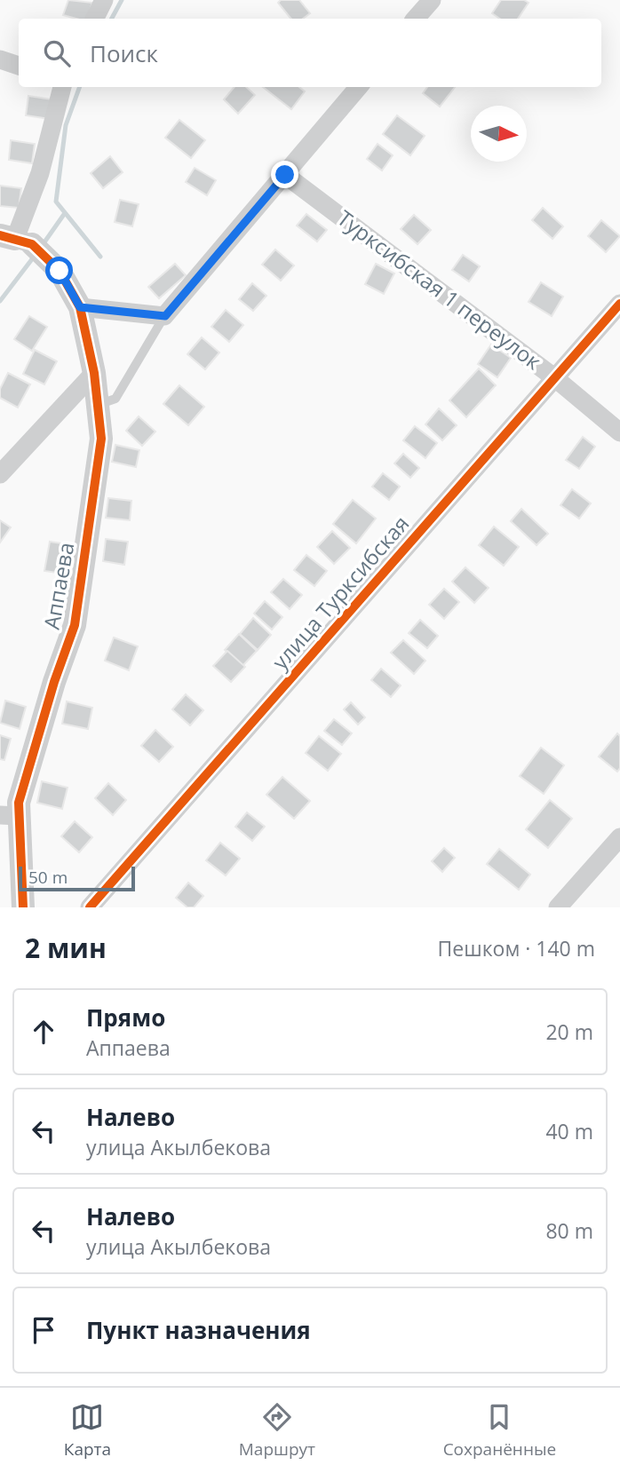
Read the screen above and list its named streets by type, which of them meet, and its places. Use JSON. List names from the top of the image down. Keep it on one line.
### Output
{"streets":{"street":["Турксибская 1 переулок","Аппаева","улица Турксибская"]},"crossings":[["Турксибская 1 переулок","улица Турксибская"]],"scale_bar":"50 m","north":"right","page":{"search":"Поиск","scale":"50 m","heading":["2 мин","Пешком · 140 m"],"list":[["Прямо","Аппаева","20 m"],["Налево","улица Акылбекова","40 m"],["Налево","улица Акылбекова","80 m"],"Пункт назначения"],"nav":["Карта","Маршрут","Сохранённые"]}}
